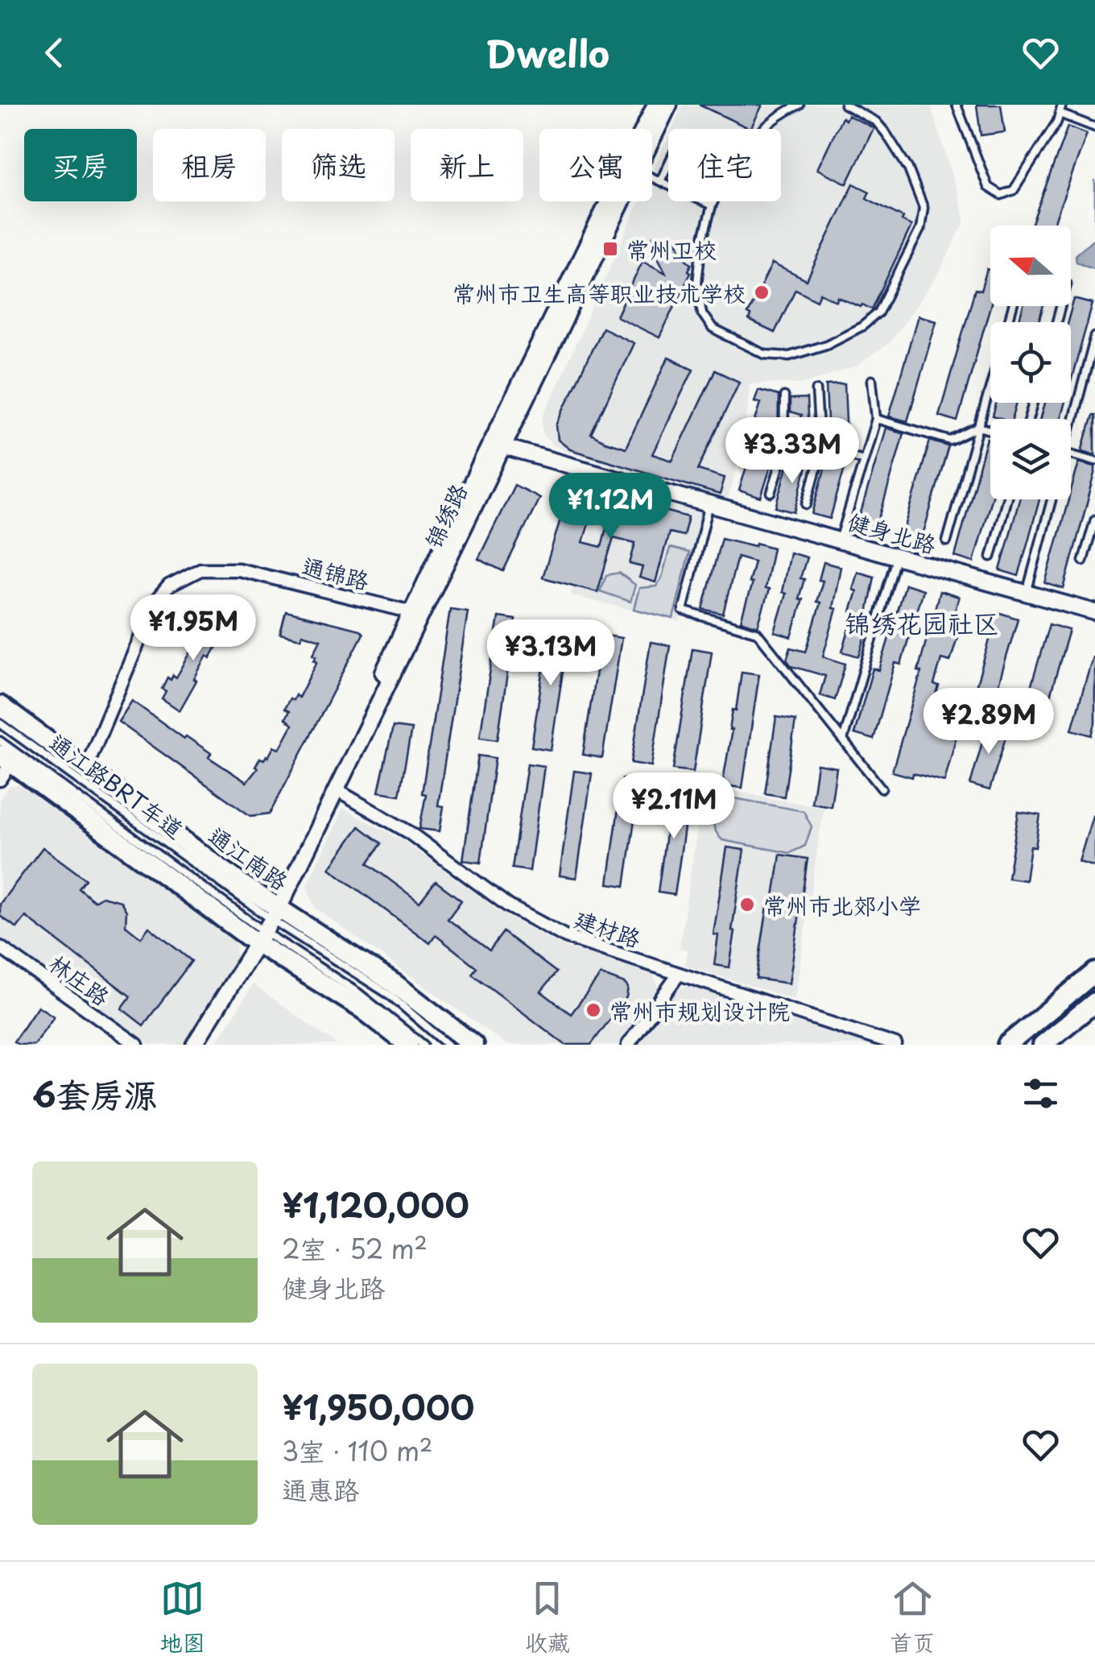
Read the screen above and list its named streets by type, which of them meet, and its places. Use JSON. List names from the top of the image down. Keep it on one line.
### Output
{"streets":{"main road":["通江南路"],"street":["锦绣路","健身北路","通锦路","建材路","林庄路"],"lane":["通江路BRT车道"]},"crossings":[["锦绣路","健身北路"],["锦绣路","通锦路"],["锦绣路","通江路BRT车道"],["锦绣路","通江南路"],["锦绣路","建材路"],["通锦路","通江南路"],["通江路BRT车道","通江南路"]],"districts":["锦绣花园社区"],"places":{"transit":["常州卫校"],"other":["常州市卫生高等职业技术学校","常州市北郊小学","常州市规划设计院"]},"north":"left","page":{"header":"Dwello","chip":["买房","租房","筛选","新上","公寓","住宅"],"price":["¥3.33M","¥1.12M","¥1.95M","¥3.13M","¥2.89M","¥2.11M"],"heading":"6套房源","list":[{"name":"¥1,120,000","note":"2室 · 52 m² · 健身北路"},{"name":"¥1,950,000","note":"3室 · 110 m² · 通惠路"}],"tabs":["地图","收藏","首页"]}}
